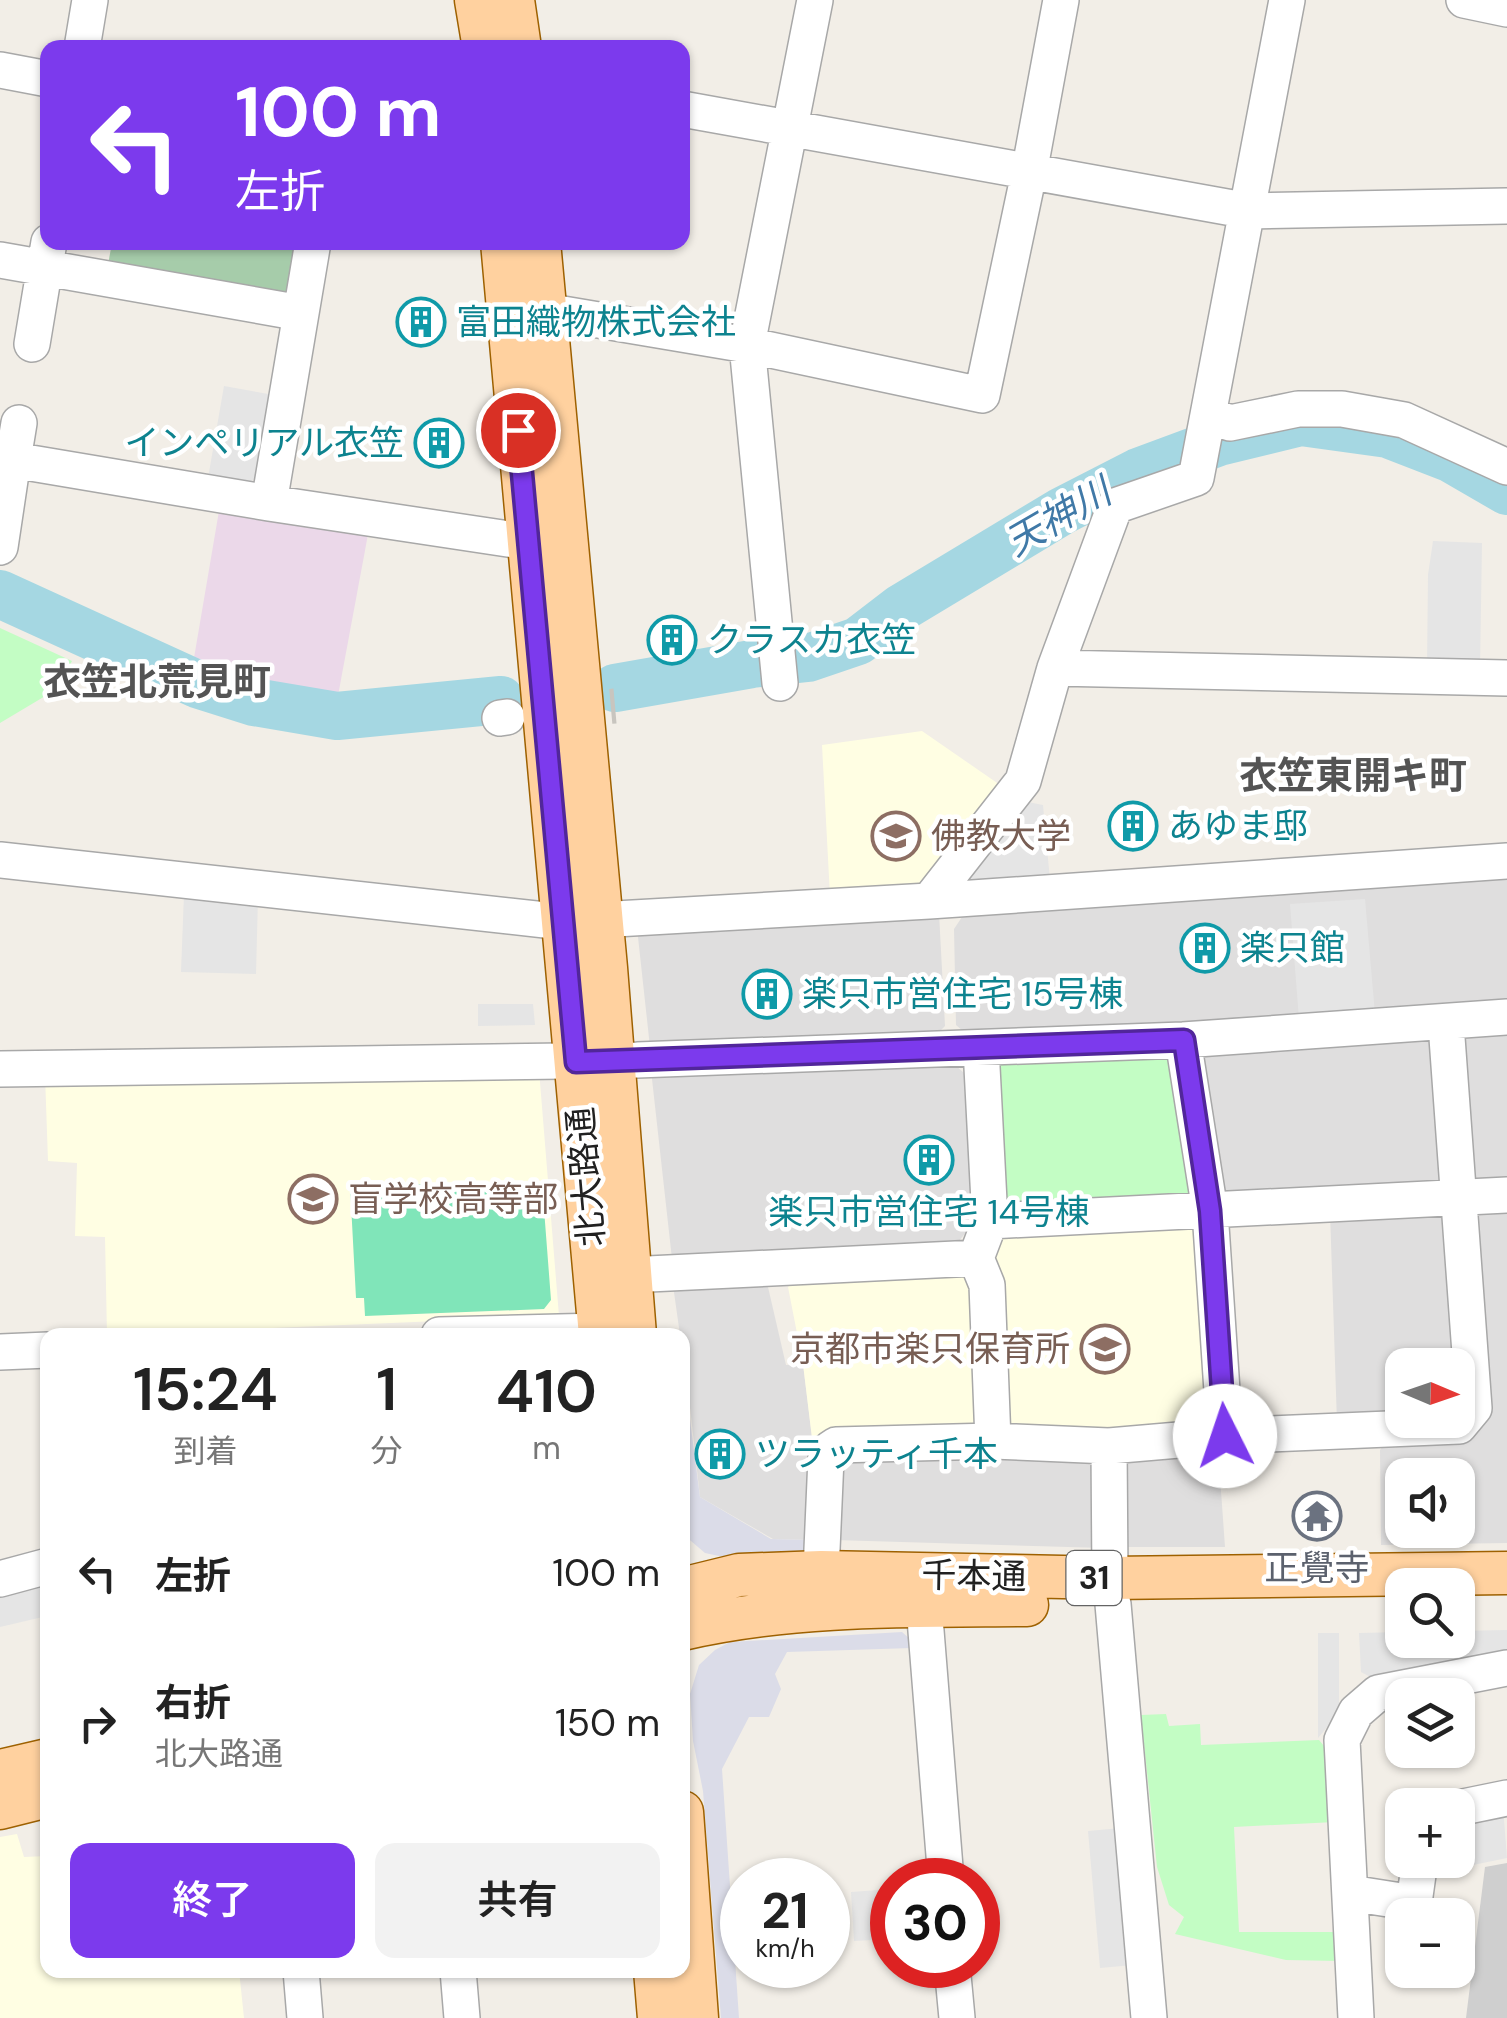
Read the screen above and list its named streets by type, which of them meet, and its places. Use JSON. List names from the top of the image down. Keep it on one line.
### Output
{"streets":{"main road":["北大路通","千本通","31"]},"districts":["衣笠北荒見町","衣笠東開キ町"],"water":["天神川"],"places":{"building":["富田織物株式会社","インペリアル衣笠","クラスカ衣笠","あゆま邸","楽只館","楽只市営住宅 15号棟","楽只市営住宅 14号棟","ツラッティ千本"],"school or university":["佛教大学","盲学校高等部","京都市楽只保育所"],"temple":["正覺寺"]},"north":"right","page":{"turn":["100 m","左折"],"eta":["15:24","到着","1","分","410","m"],"map_buttons":["+","−"],"list":[{"name":"左折","value":"100 m"},{"name":"右折","note":"北大路通","value":"150 m"}],"buttons":["終了","共有"],"speed":"21 km/h","limit":"30"}}
